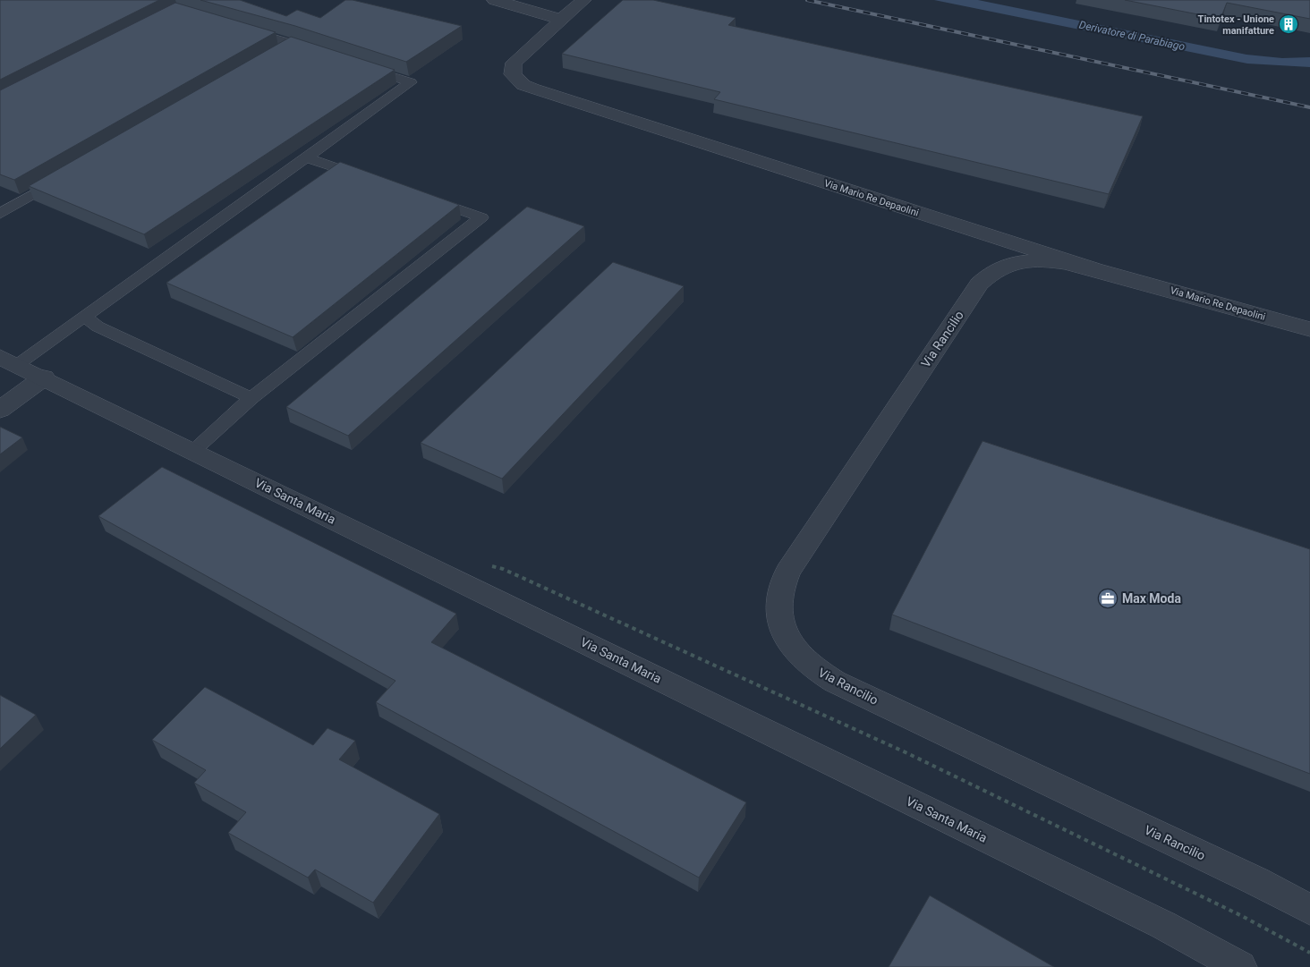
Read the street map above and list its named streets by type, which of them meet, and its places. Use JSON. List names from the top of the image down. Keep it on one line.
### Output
{"streets":{"street":["Via Mario Re Depaolini","Via Rancilio","Via Santa Maria"]},"crossings":[["Via Mario Re Depaolini","Via Rancilio"]],"water":["Derivatore di Parabiago"],"places":{"building":["Tintotex - Unione manifatture"],"office":["Max Moda"]}}
